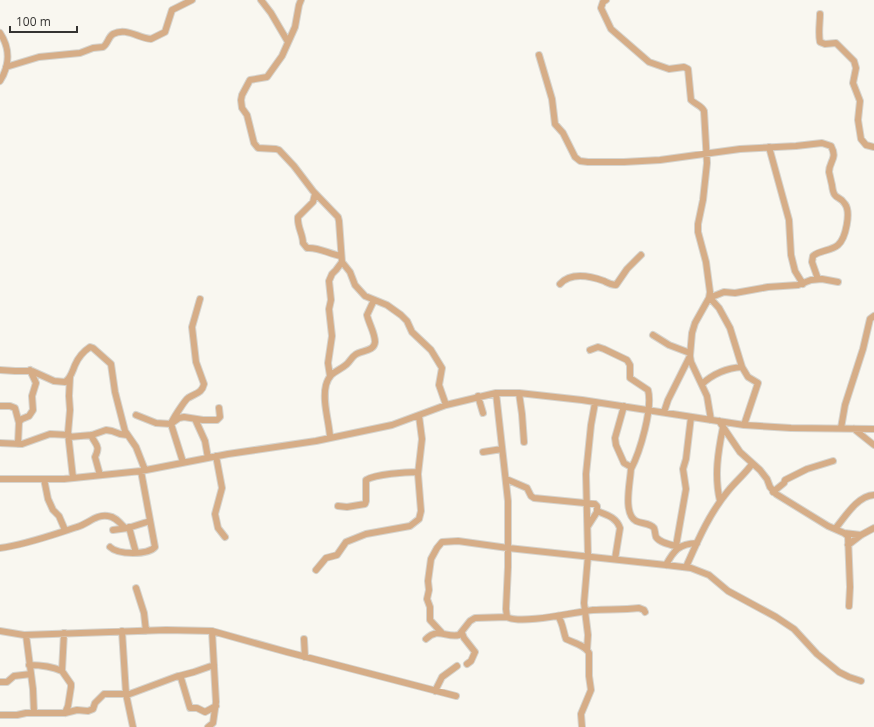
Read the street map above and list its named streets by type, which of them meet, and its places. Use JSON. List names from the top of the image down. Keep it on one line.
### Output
{"scale_bar":"100 m"}
